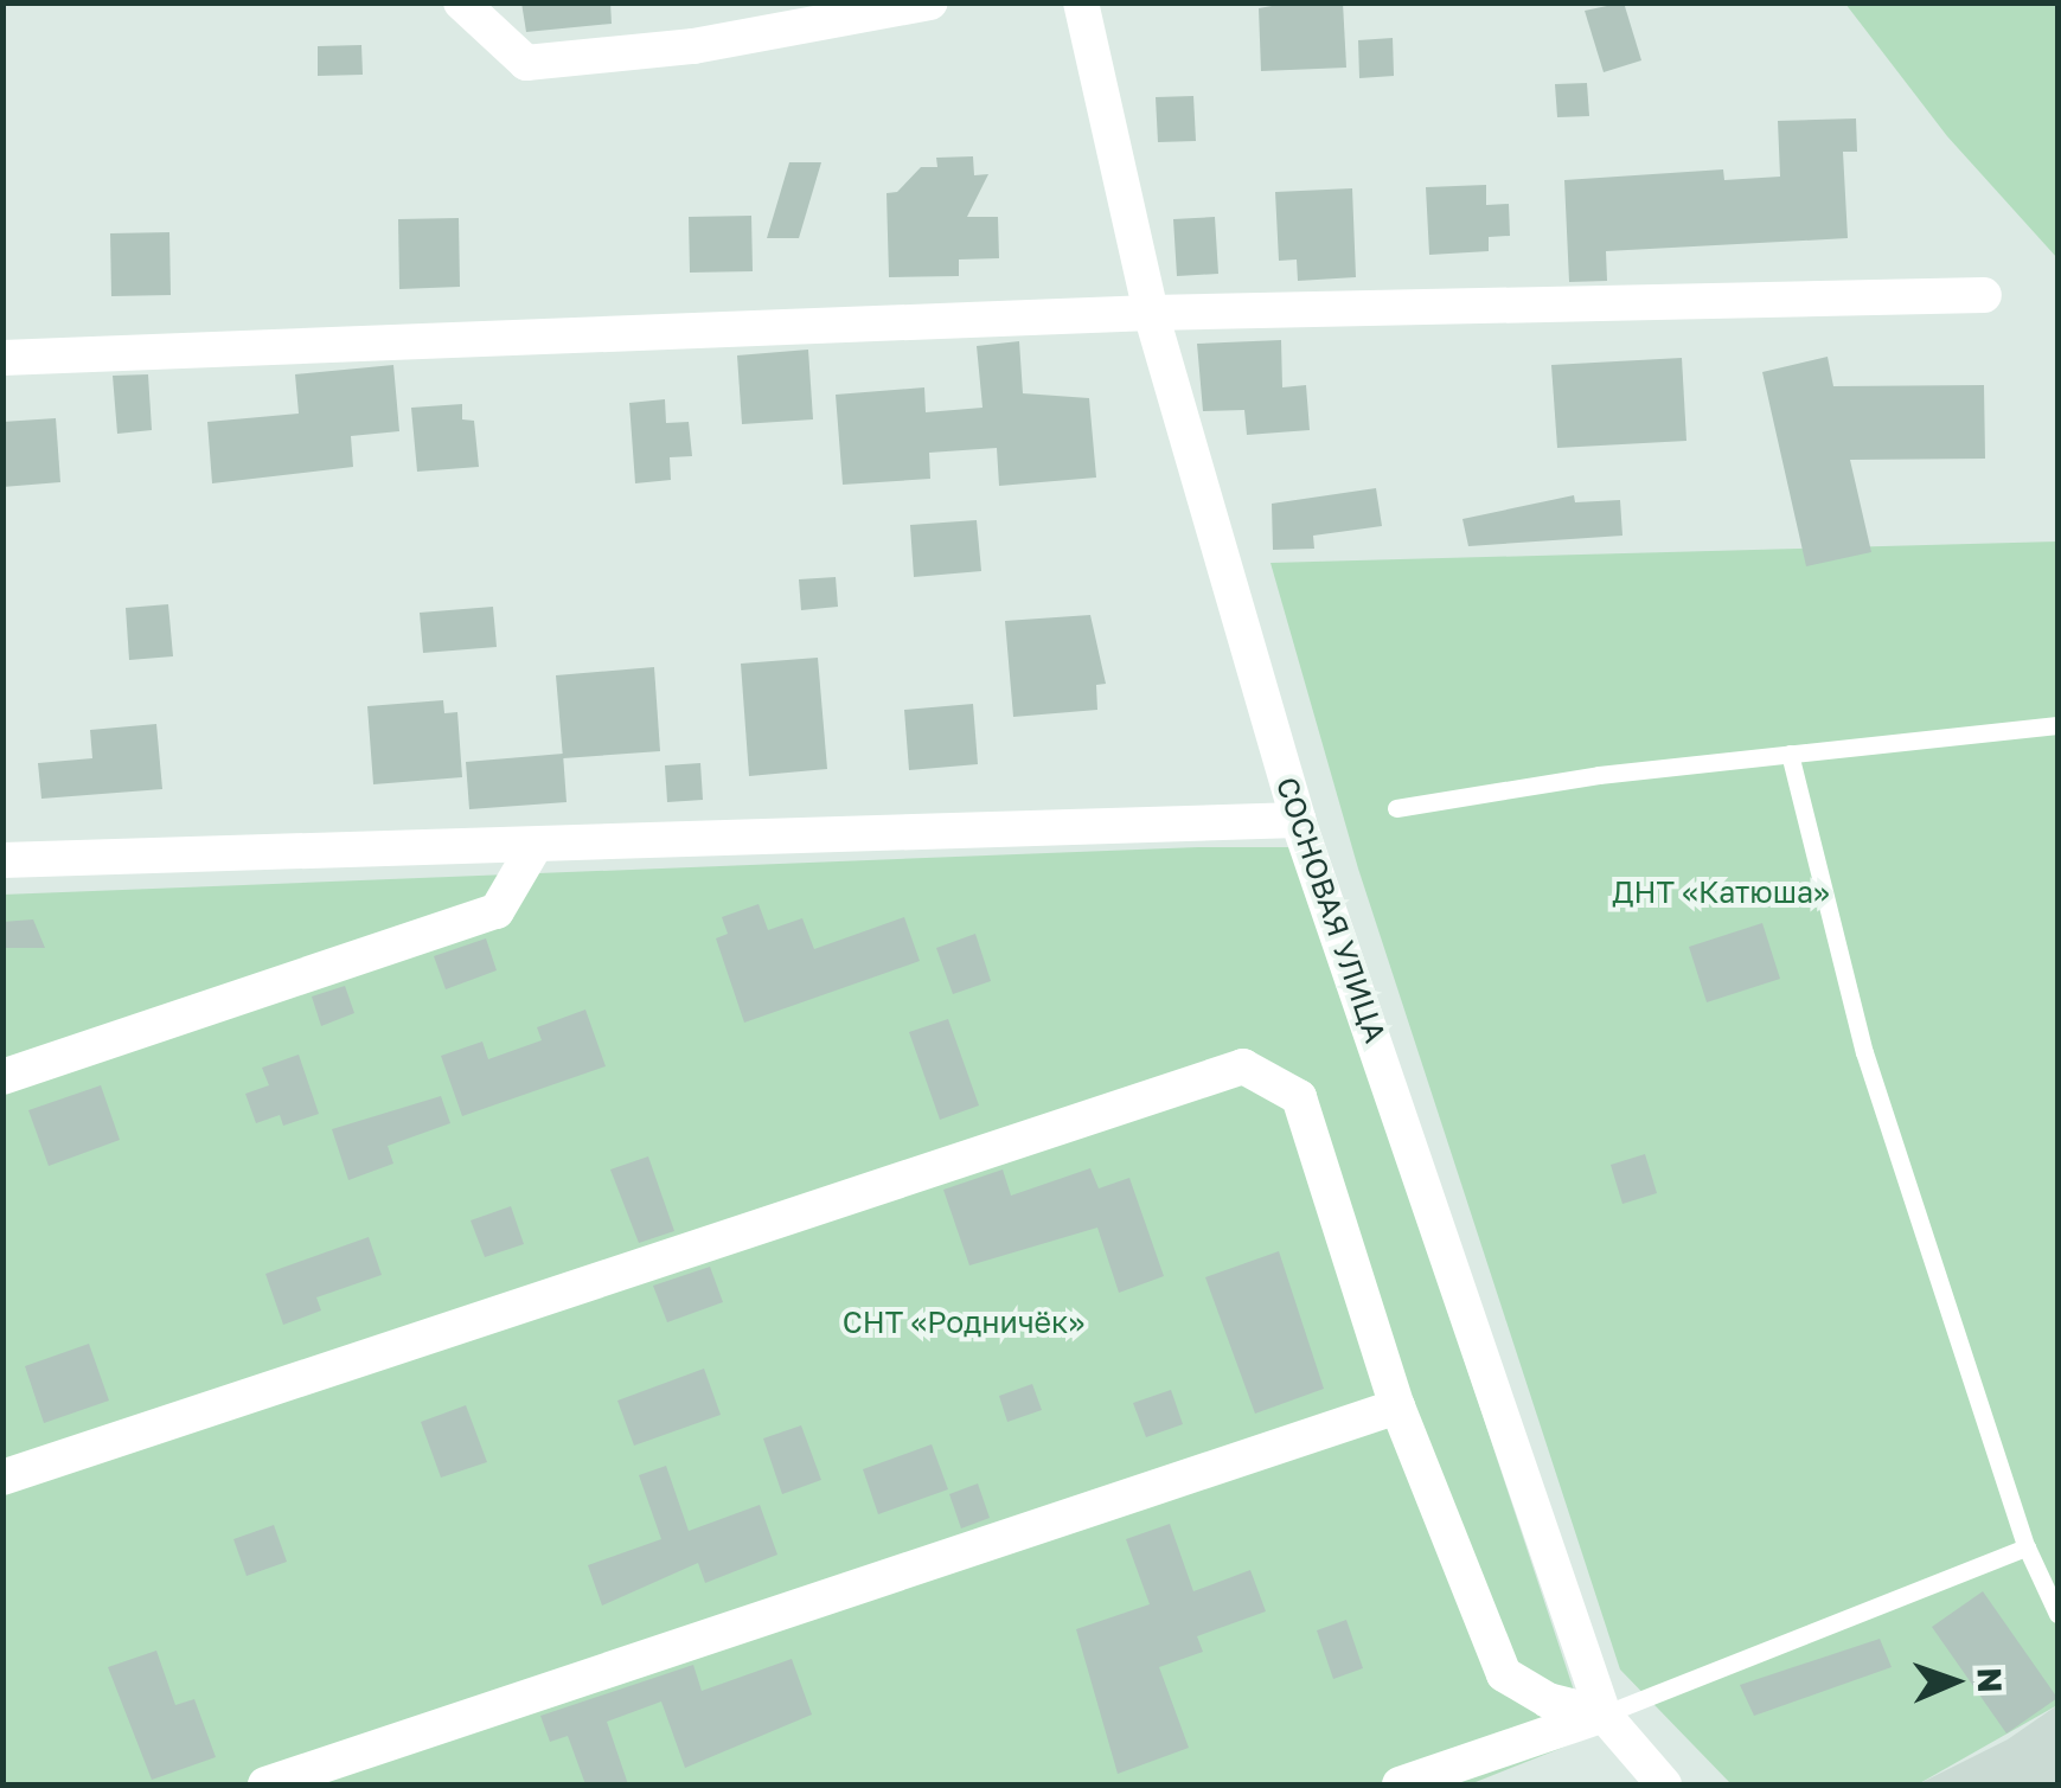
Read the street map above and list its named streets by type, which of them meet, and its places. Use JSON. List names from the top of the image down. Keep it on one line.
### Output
{"streets":{"street":["СОСНОВАЯ УЛИЦА"]},"parks":["ДНТ «Катюша»","СНТ «Родничёк»"],"north":"right"}
